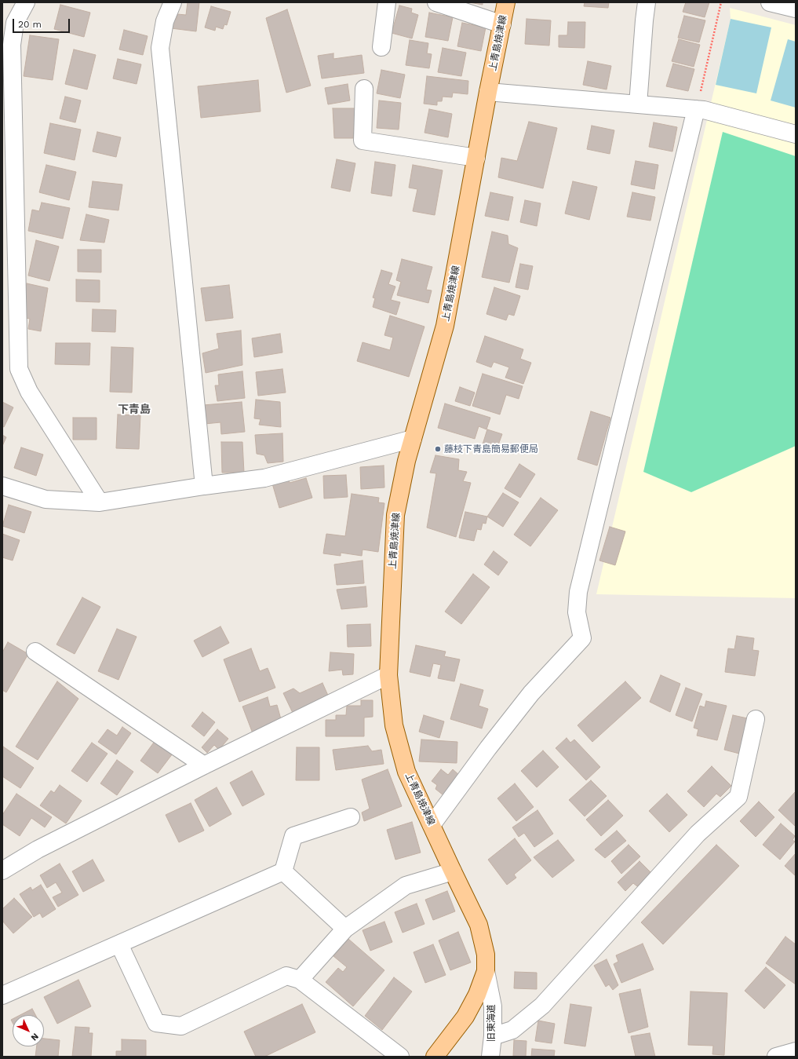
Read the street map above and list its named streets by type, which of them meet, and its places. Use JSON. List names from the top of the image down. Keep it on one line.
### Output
{"streets":{"main road":["上青島焼津線"],"street":["旧東海道"]},"crossings":[["上青島焼津線","旧東海道"]],"districts":["下青島"],"places":["藤枝下青島簡易郵便局"],"scale_bar":"20 m","north":"bottom right"}
